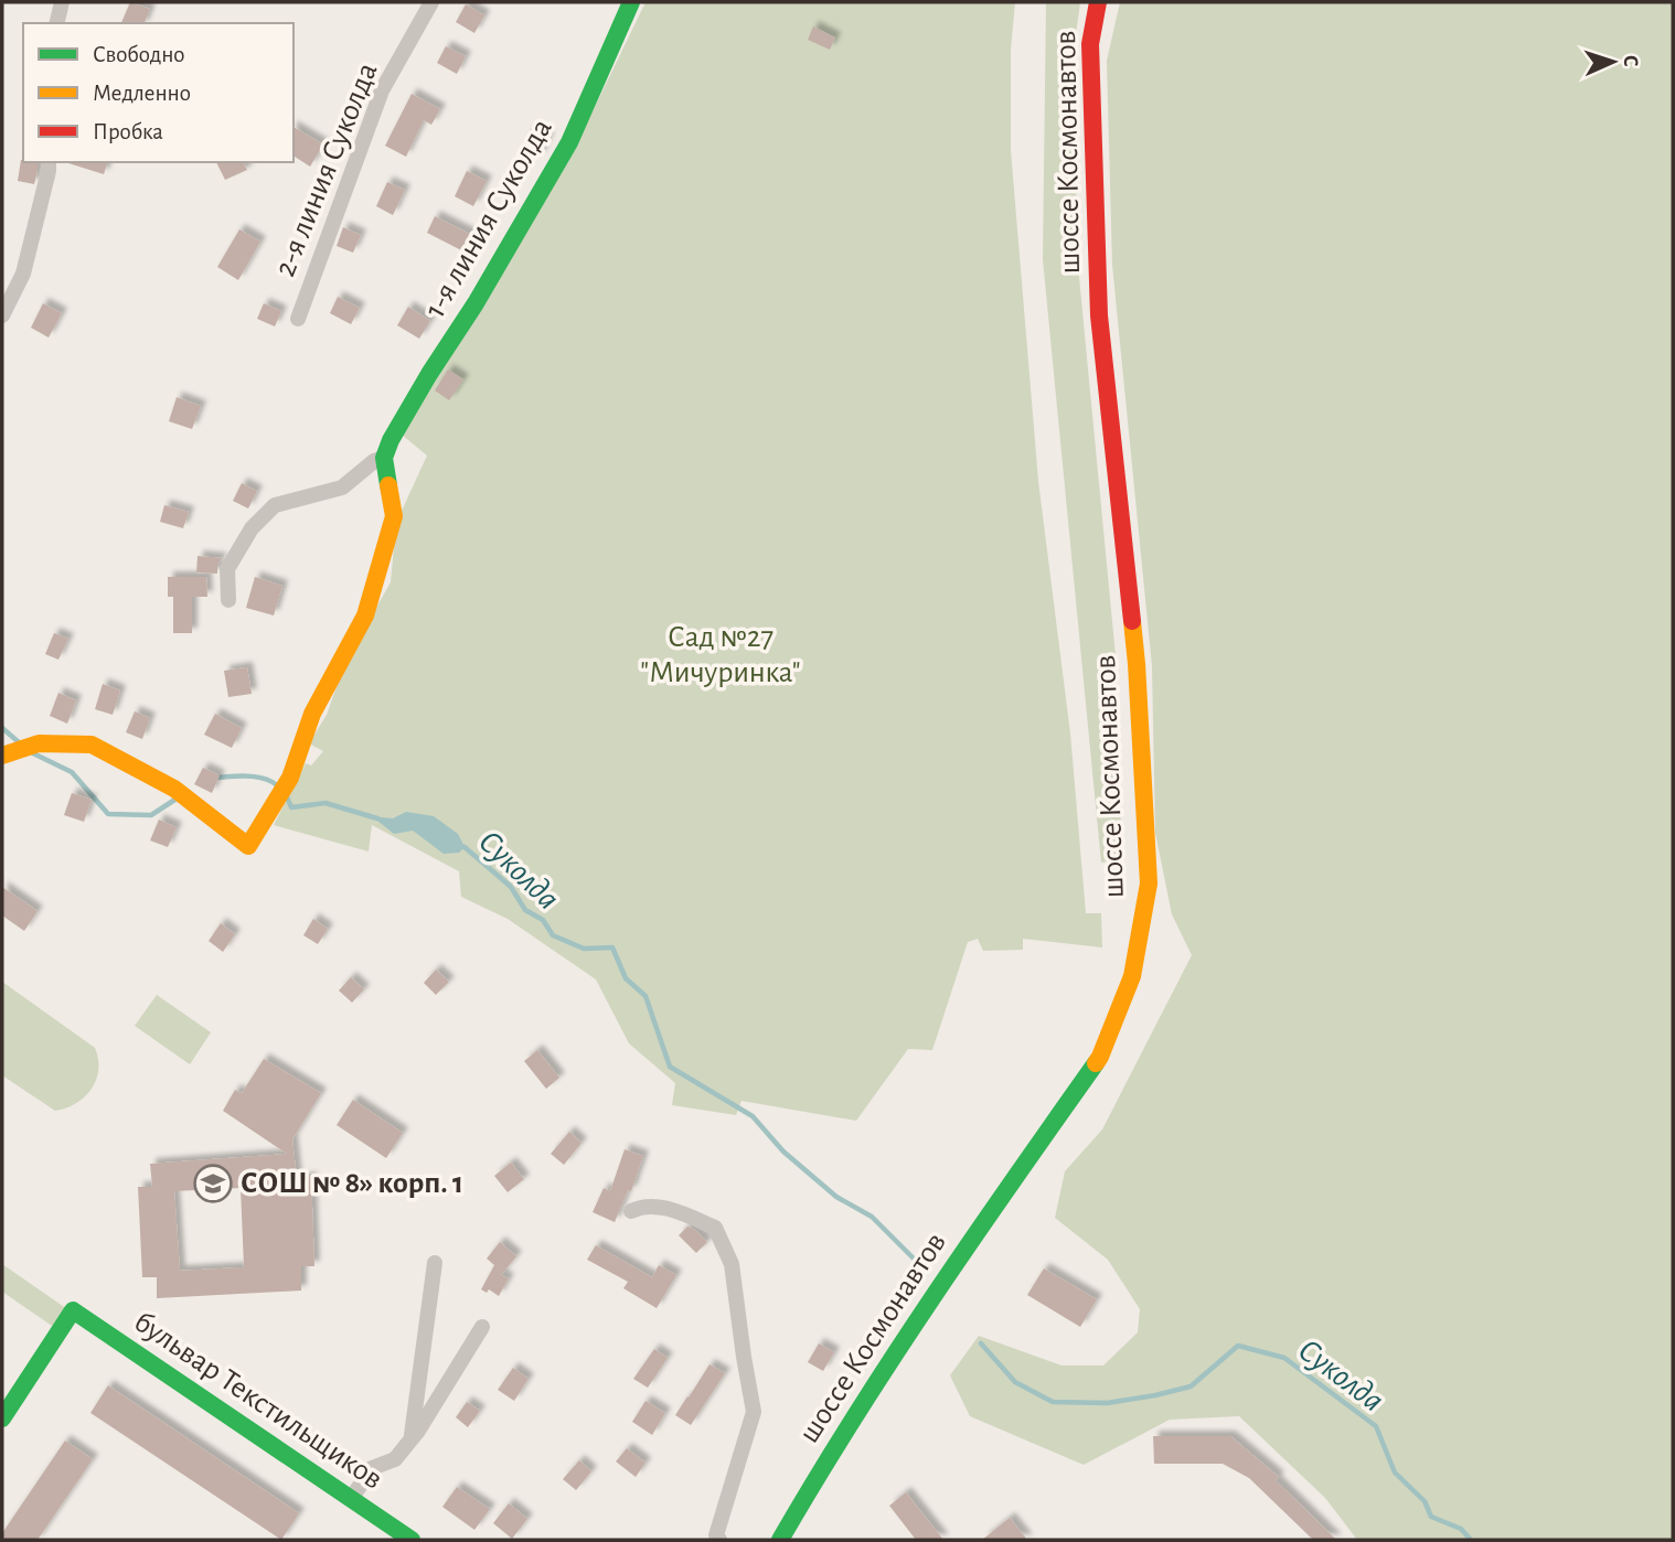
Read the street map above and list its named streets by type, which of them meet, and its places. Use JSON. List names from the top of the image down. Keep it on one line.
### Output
{"streets":{"street":["шоссе Космонавтов","2-я линия Суколда","1-я линия Суколда","бульвар Текстильщиков"]},"water":["Суколда"],"parks":["Сад №27 \"Мичуринка\""],"places":{"school or university":["СОШ № 8» корп. 1"]},"legend":["Свободно","Медленно","Пробка"],"north":"right"}
